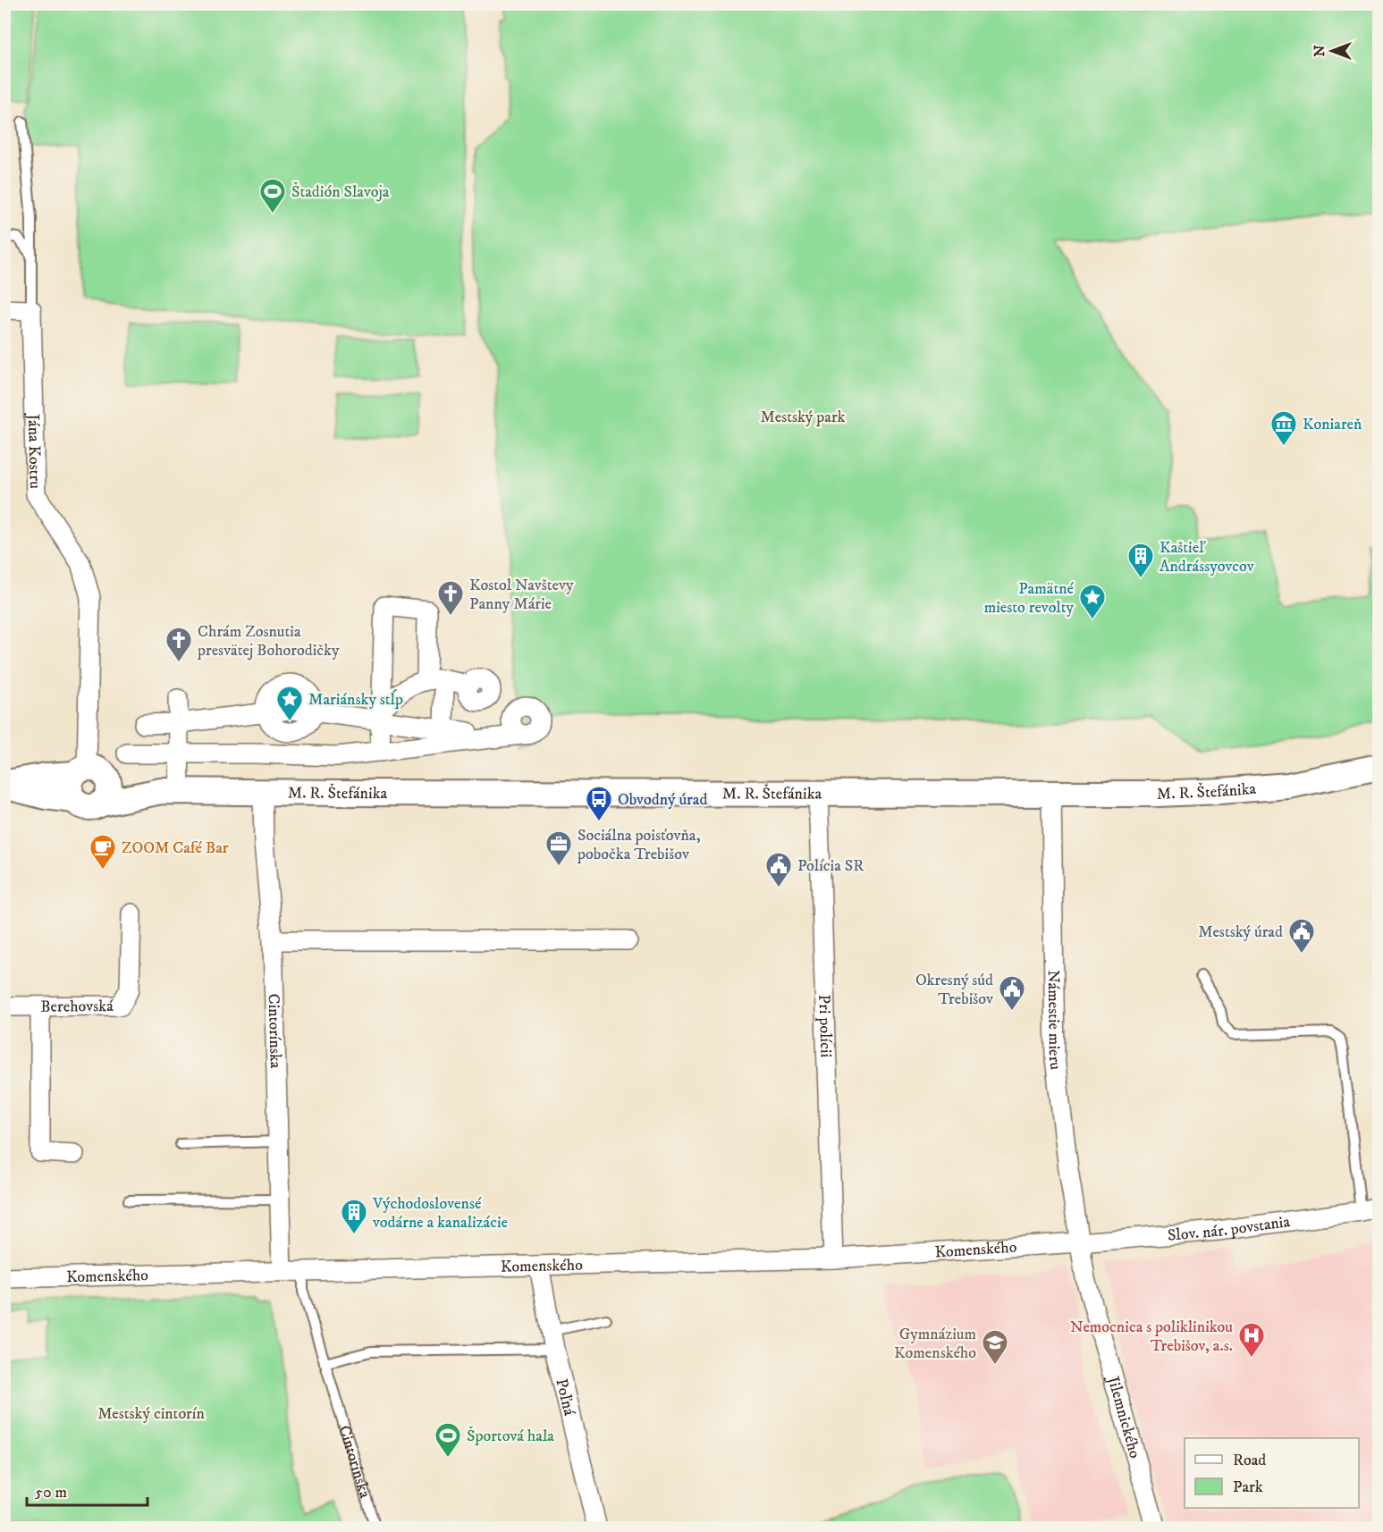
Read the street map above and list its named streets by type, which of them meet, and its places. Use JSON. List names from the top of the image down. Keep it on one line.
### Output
{"streets":{"street":["Jána Kostru","M. R. Štefánika","Berehovská","Námestie mieru","Pri polícii","Cintorínska","Slov. nár. povstania","Komenského","Poľná","Jilemnického"]},"crossings":[["Jána Kostru","M. R. Štefánika"],["M. R. Štefánika","Námestie mieru"],["M. R. Štefánika","Pri polícii"],["M. R. Štefánika","Cintorínska"],["Námestie mieru","Slov. nár. povstania"],["Námestie mieru","Komenského"],["Námestie mieru","Jilemnického"],["Pri polícii","Komenského"],["Cintorínska","Komenského"],["Slov. nár. povstania","Komenského"],["Slov. nár. povstania","Jilemnického"],["Komenského","Poľná"],["Komenského","Jilemnického"]],"parks":["Mestský park","Mestský cintorín"],"places":{"sports":["Štadión Slavoja","Športová hala"],"museum":["Koniareň"],"building":["Kaštieľ Andrássyovcov","Východoslovensé vodárne a kanalizácie"],"church":["Kostol Navštevy Panny Márie","Chrám Zosnutia presvätej Bohorodičky"],"place":["Pamätné miesto revolty","Mariánsky stĺp"],"bus stop":["Obvodný úrad"],"office":["Sociálna poisťovňa, pobočka Trebišov"],"cafe":["ZOOM Café Bar"],"public building":["Polícia SR","Mestský úrad","Okresný súd Trebišov"],"hospital":["Nemocnica s poliklinikou Trebišov, a.s."],"school or university":["Gymnázium Komenského"]},"legend":["Road","Park"],"scale_bar":"50 m","north":"left"}
